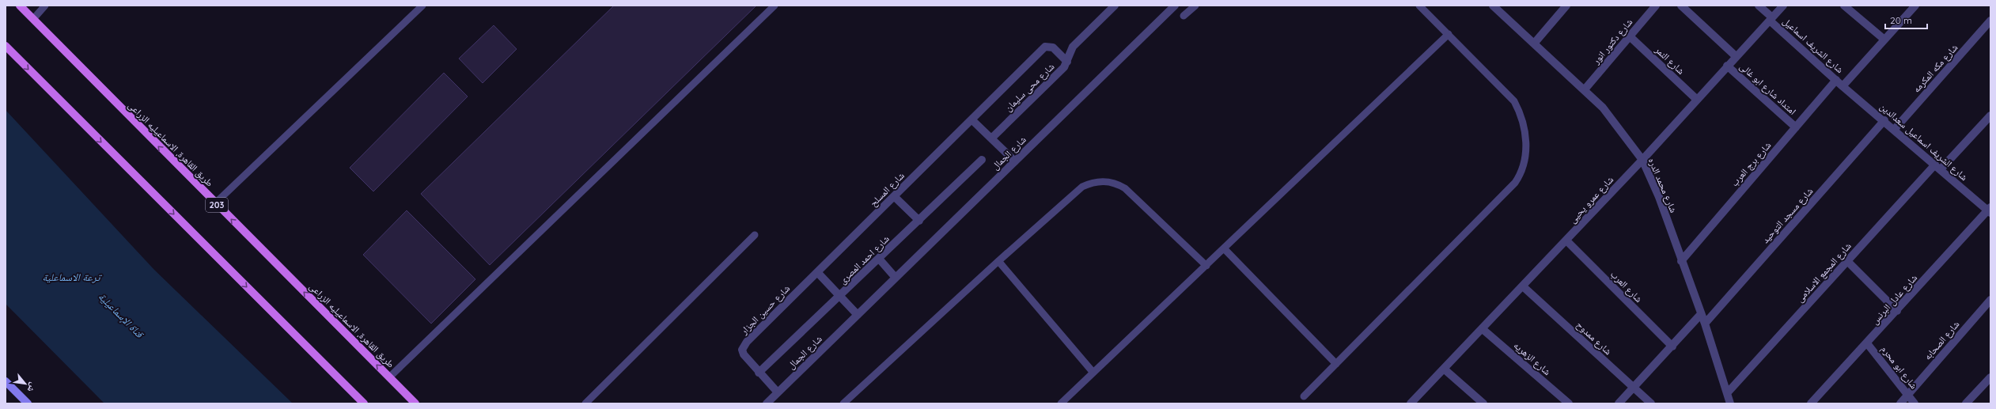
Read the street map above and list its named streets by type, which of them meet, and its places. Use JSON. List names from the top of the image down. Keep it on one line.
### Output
{"streets":{"main road":["طريق القاهرة, الاسماعيليه الزراعى","203"],"street":["شارع دكتور انور","شارع الشريف اسماعيل","شارع النمر","شارع مكه المكرمه","شارع محى سليمان","امتداد شارع ابو غالى","شارع الشريف اسماعيل سعدالدين","شارع الجمال","شارع برج العرب","شارع محمد الدره","شارع المسلح","شارع عمرو يحيى","شارع مسجد التوحيد","شارع احمد المصرى","شارع المجمع الاسلامى","شارع العرب","شارع عادل البرنس","شارع حسين الجزار","شارع ممدوح","شارع الصحابه","شارع الزهريه","شارع ابو محرم"]},"crossings":[["شارع دكتور انور","شارع النمر"],["شارع دكتور انور","شارع محمد الدره"],["شارع الشريف اسماعيل","شارع الشريف اسماعيل سعدالدين"],["شارع الشريف اسماعيل","شارع برج العرب"],["شارع الشريف اسماعيل","شارع عمرو يحيى"],["شارع النمر","شارع عمرو يحيى"],["شارع مكه المكرمه","شارع الشريف اسماعيل سعدالدين"],["شارع محى سليمان","شارع المسلح"],["امتداد شارع ابو غالى","شارع برج العرب"],["امتداد شارع ابو غالى","شارع عمرو يحيى"],["شارع الشريف اسماعيل سعدالدين","شارع مسجد التوحيد"],["شارع الشريف اسماعيل سعدالدين","شارع المجمع الاسلامى"],["شارع الشريف اسماعيل سعدالدين","شارع عادل البرنس"],["شارع الجمال","شارع حسين الجزار"],["شارع برج العرب","شارع محمد الدره"],["شارع محمد الدره","شارع عمرو يحيى"],["شارع محمد الدره","شارع مسجد التوحيد"],["شارع محمد الدره","شارع المجمع الاسلامى"],["شارع المسلح","شارع حسين الجزار"],["شارع عمرو يحيى","شارع العرب"],["شارع عمرو يحيى","شارع ممدوح"],["شارع عمرو يحيى","شارع الزهريه"],["شارع احمد المصرى","شارع حسين الجزار"],["شارع عادل البرنس","شارع ابو محرم"],["شارع الصحابه","شارع ابو محرم"]],"water":["ترعة الاسماعلية","قناة الإسماعيلية"],"scale_bar":"20 m","north":"bottom right"}
